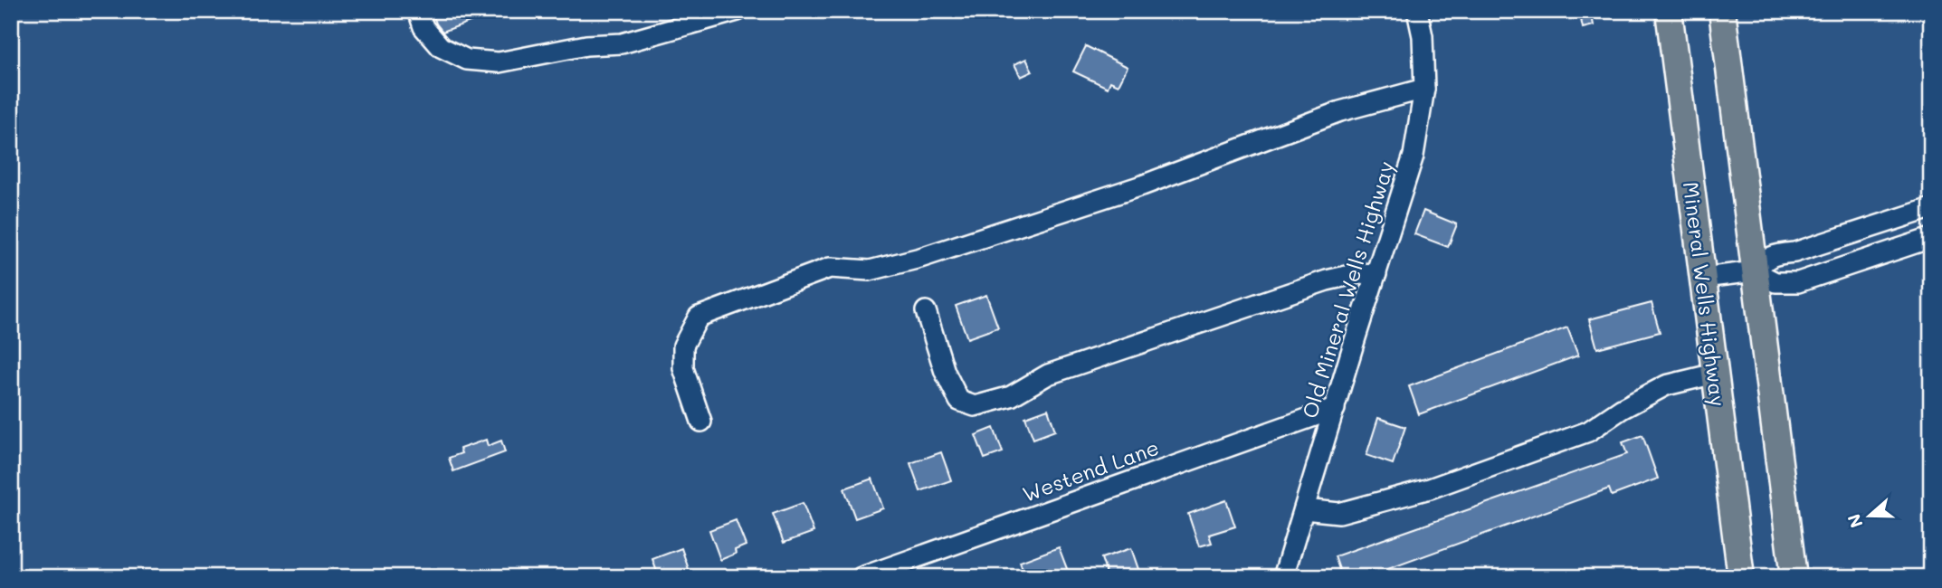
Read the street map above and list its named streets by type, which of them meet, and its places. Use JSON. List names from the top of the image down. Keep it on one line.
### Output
{"streets":{"main road":["Mineral Wells Highway"],"street":["Old Mineral Wells Highway","Westend Lane"]},"crossings":[["Old Mineral Wells Highway","Westend Lane"]],"north":"left"}
